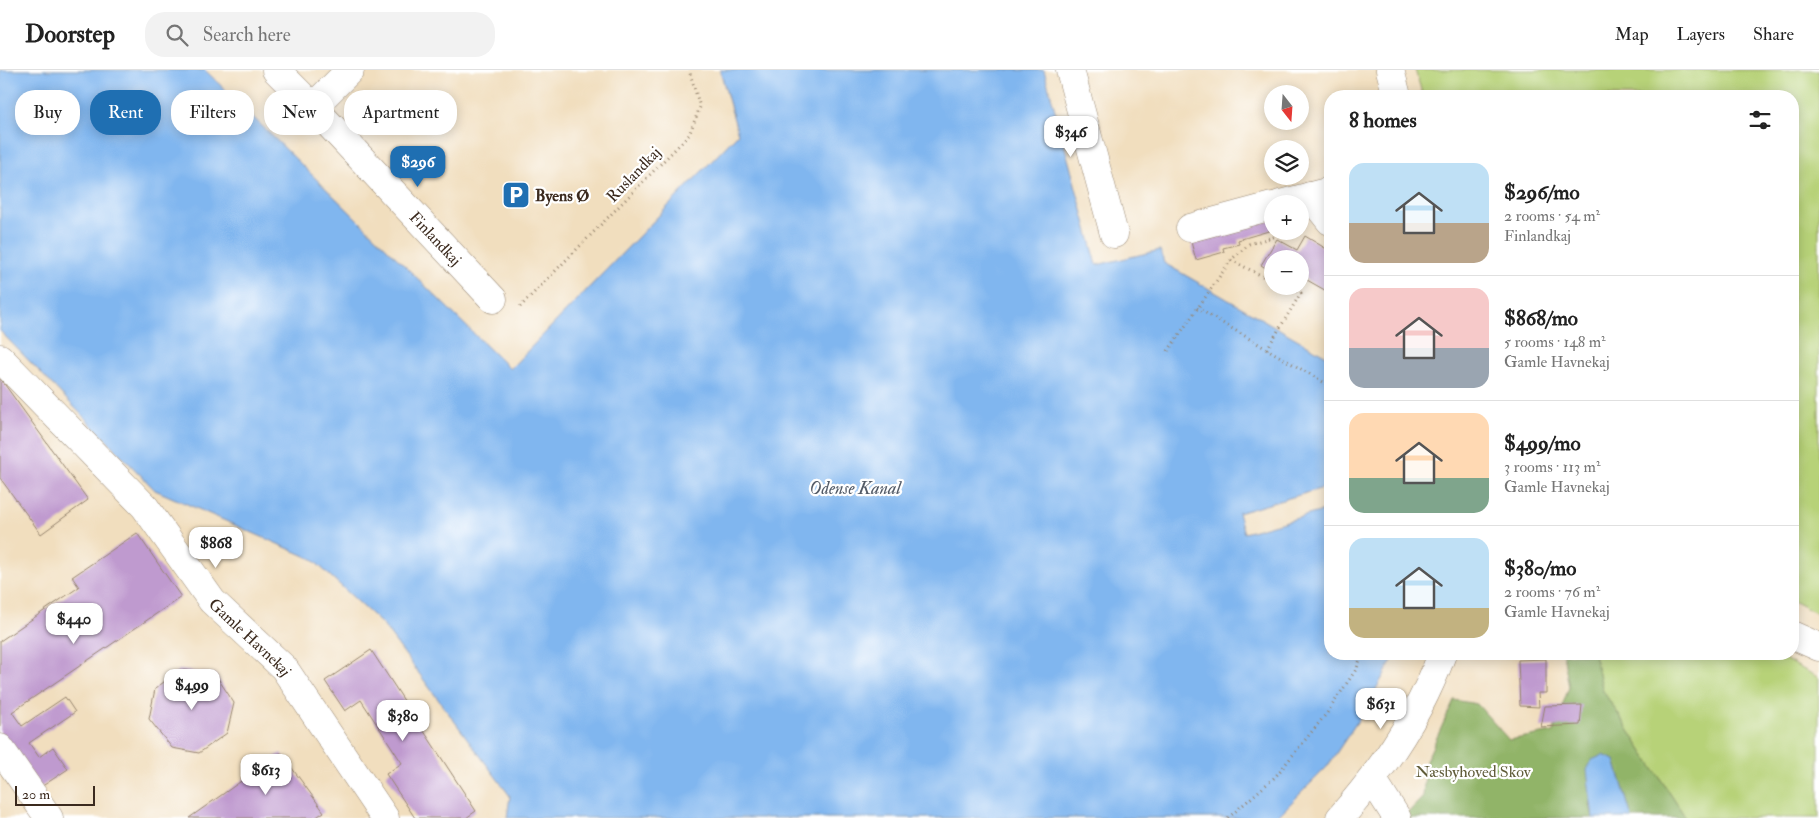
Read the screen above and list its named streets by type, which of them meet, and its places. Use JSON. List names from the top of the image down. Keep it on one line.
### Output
{"streets":{"street":["Finlandkaj","Gamle Havnekaj"],"path":["Ruslandkaj"]},"water":["Odense Kanal"],"parks":["Næsbyhoved Skov"],"places":{"parking":["Byens Ø"]},"scale_bar":"20 m","north":"bottom","page":{"header":"Doorstep","search":"Search here","nav":["Map","Layers","Share"],"map_buttons":["+","−"],"chip":["Buy","Rent","Filters","New","Apartment"],"heading":"8 homes","price":["$346","$296","$868","$440","$499","$631","$380","$613"],"list":[{"name":"$296/mo","note":"2 rooms · 54 m² · Finlandkaj"},{"name":"$868/mo","note":"5 rooms · 148 m² · Gamle Havnekaj"},{"name":"$499/mo","note":"3 rooms · 113 m² · Gamle Havnekaj"},{"name":"$380/mo","note":"2 rooms · 76 m² · Gamle Havnekaj"}],"scale":"20 m"}}
